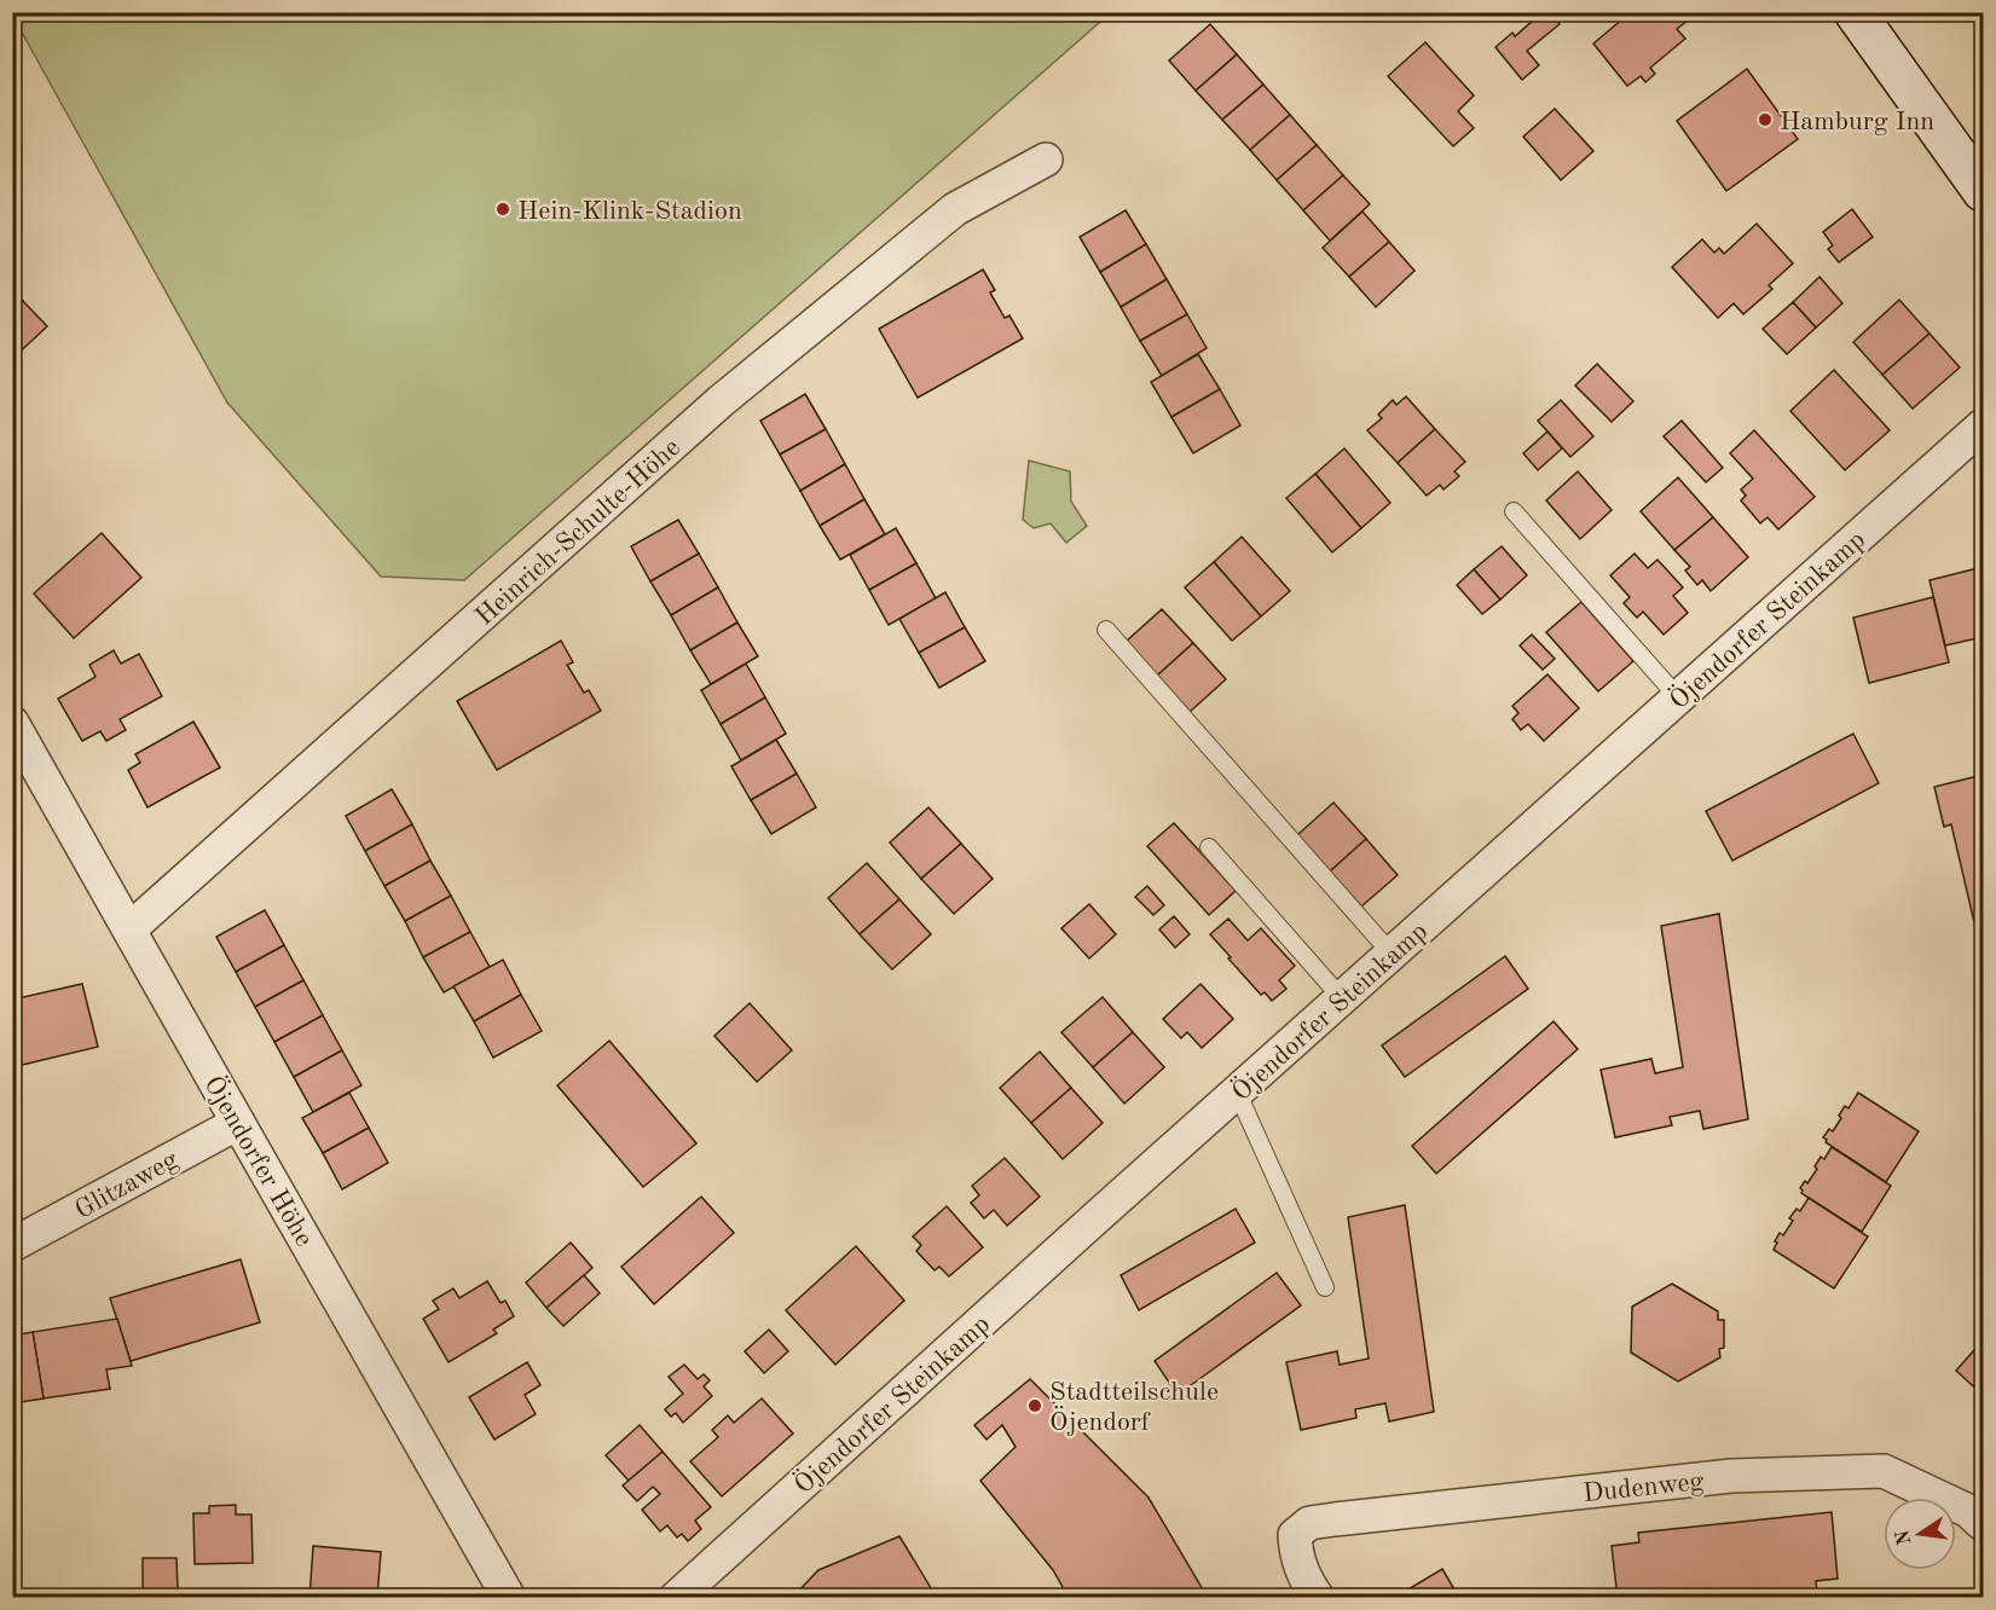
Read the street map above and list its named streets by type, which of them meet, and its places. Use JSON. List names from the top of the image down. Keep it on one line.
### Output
{"streets":{"street":["Heinrich-Schulte-Höhe","Öjendorfer Steinkamp","Öjendorfer Höhe","Glitzaweg","Dudenweg"]},"crossings":[["Heinrich-Schulte-Höhe","Öjendorfer Höhe"],["Öjendorfer Höhe","Glitzaweg"]],"places":["Hamburg Inn","Hein-Klink-Stadion","Stadtteilschule Öjendorf"],"north":"left"}
